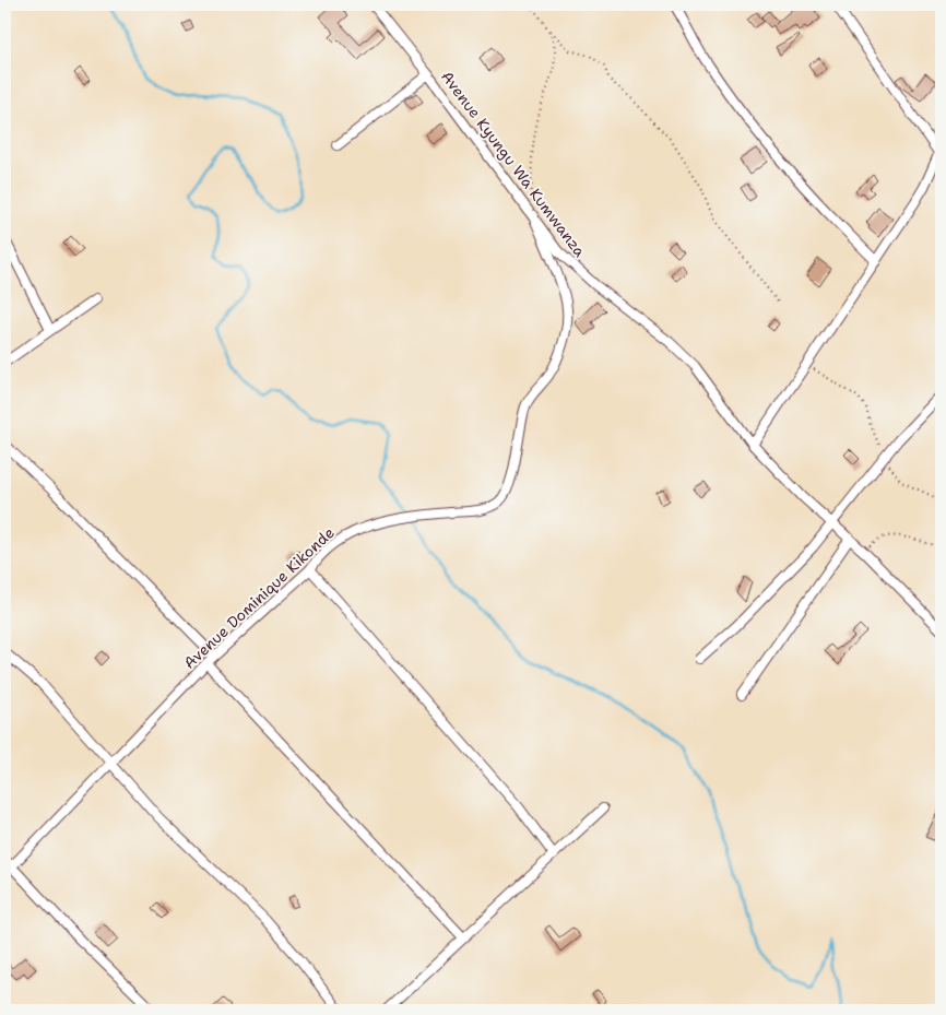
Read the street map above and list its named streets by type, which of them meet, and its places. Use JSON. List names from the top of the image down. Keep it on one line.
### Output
{"streets":{"street":["Avenue Kyungu Wa Kumwanza","Avenue Dominique Kikonde"]},"crossings":[["Avenue Kyungu Wa Kumwanza","Avenue Dominique Kikonde"]]}
